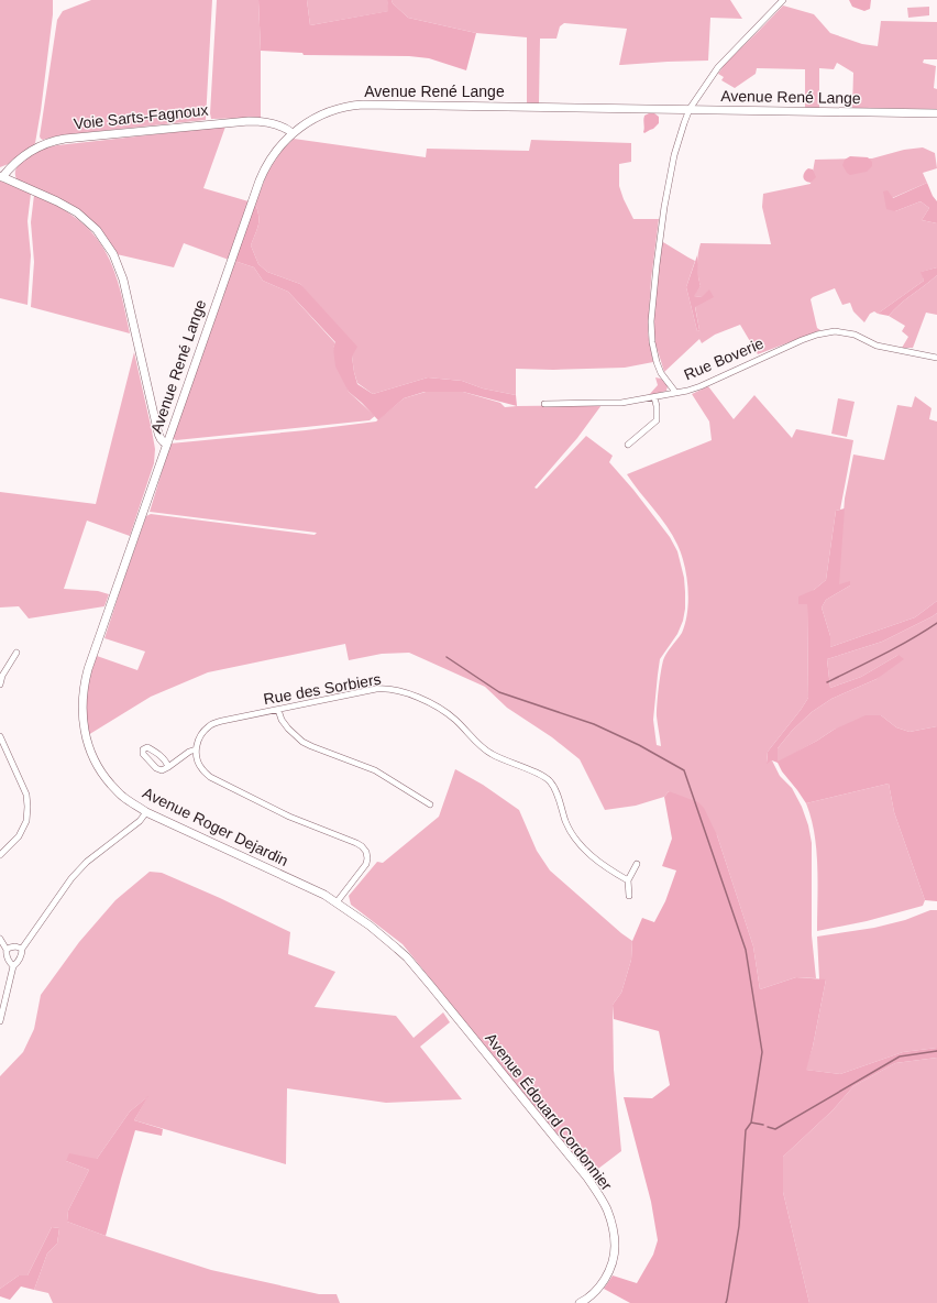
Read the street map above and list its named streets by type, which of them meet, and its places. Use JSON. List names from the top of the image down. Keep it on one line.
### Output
{"streets":{"main road":["Avenue René Lange","Voie Sarts-Fagnoux","Avenue Roger Dejardin","Avenue Édouard Cordonnier"],"street":["Rue Boverie","Rue des Sorbiers"]},"crossings":[["Avenue René Lange","Voie Sarts-Fagnoux"],["Avenue René Lange","Rue Boverie"],["Avenue René Lange","Avenue Roger Dejardin"],["Avenue Roger Dejardin","Avenue Édouard Cordonnier"]]}
